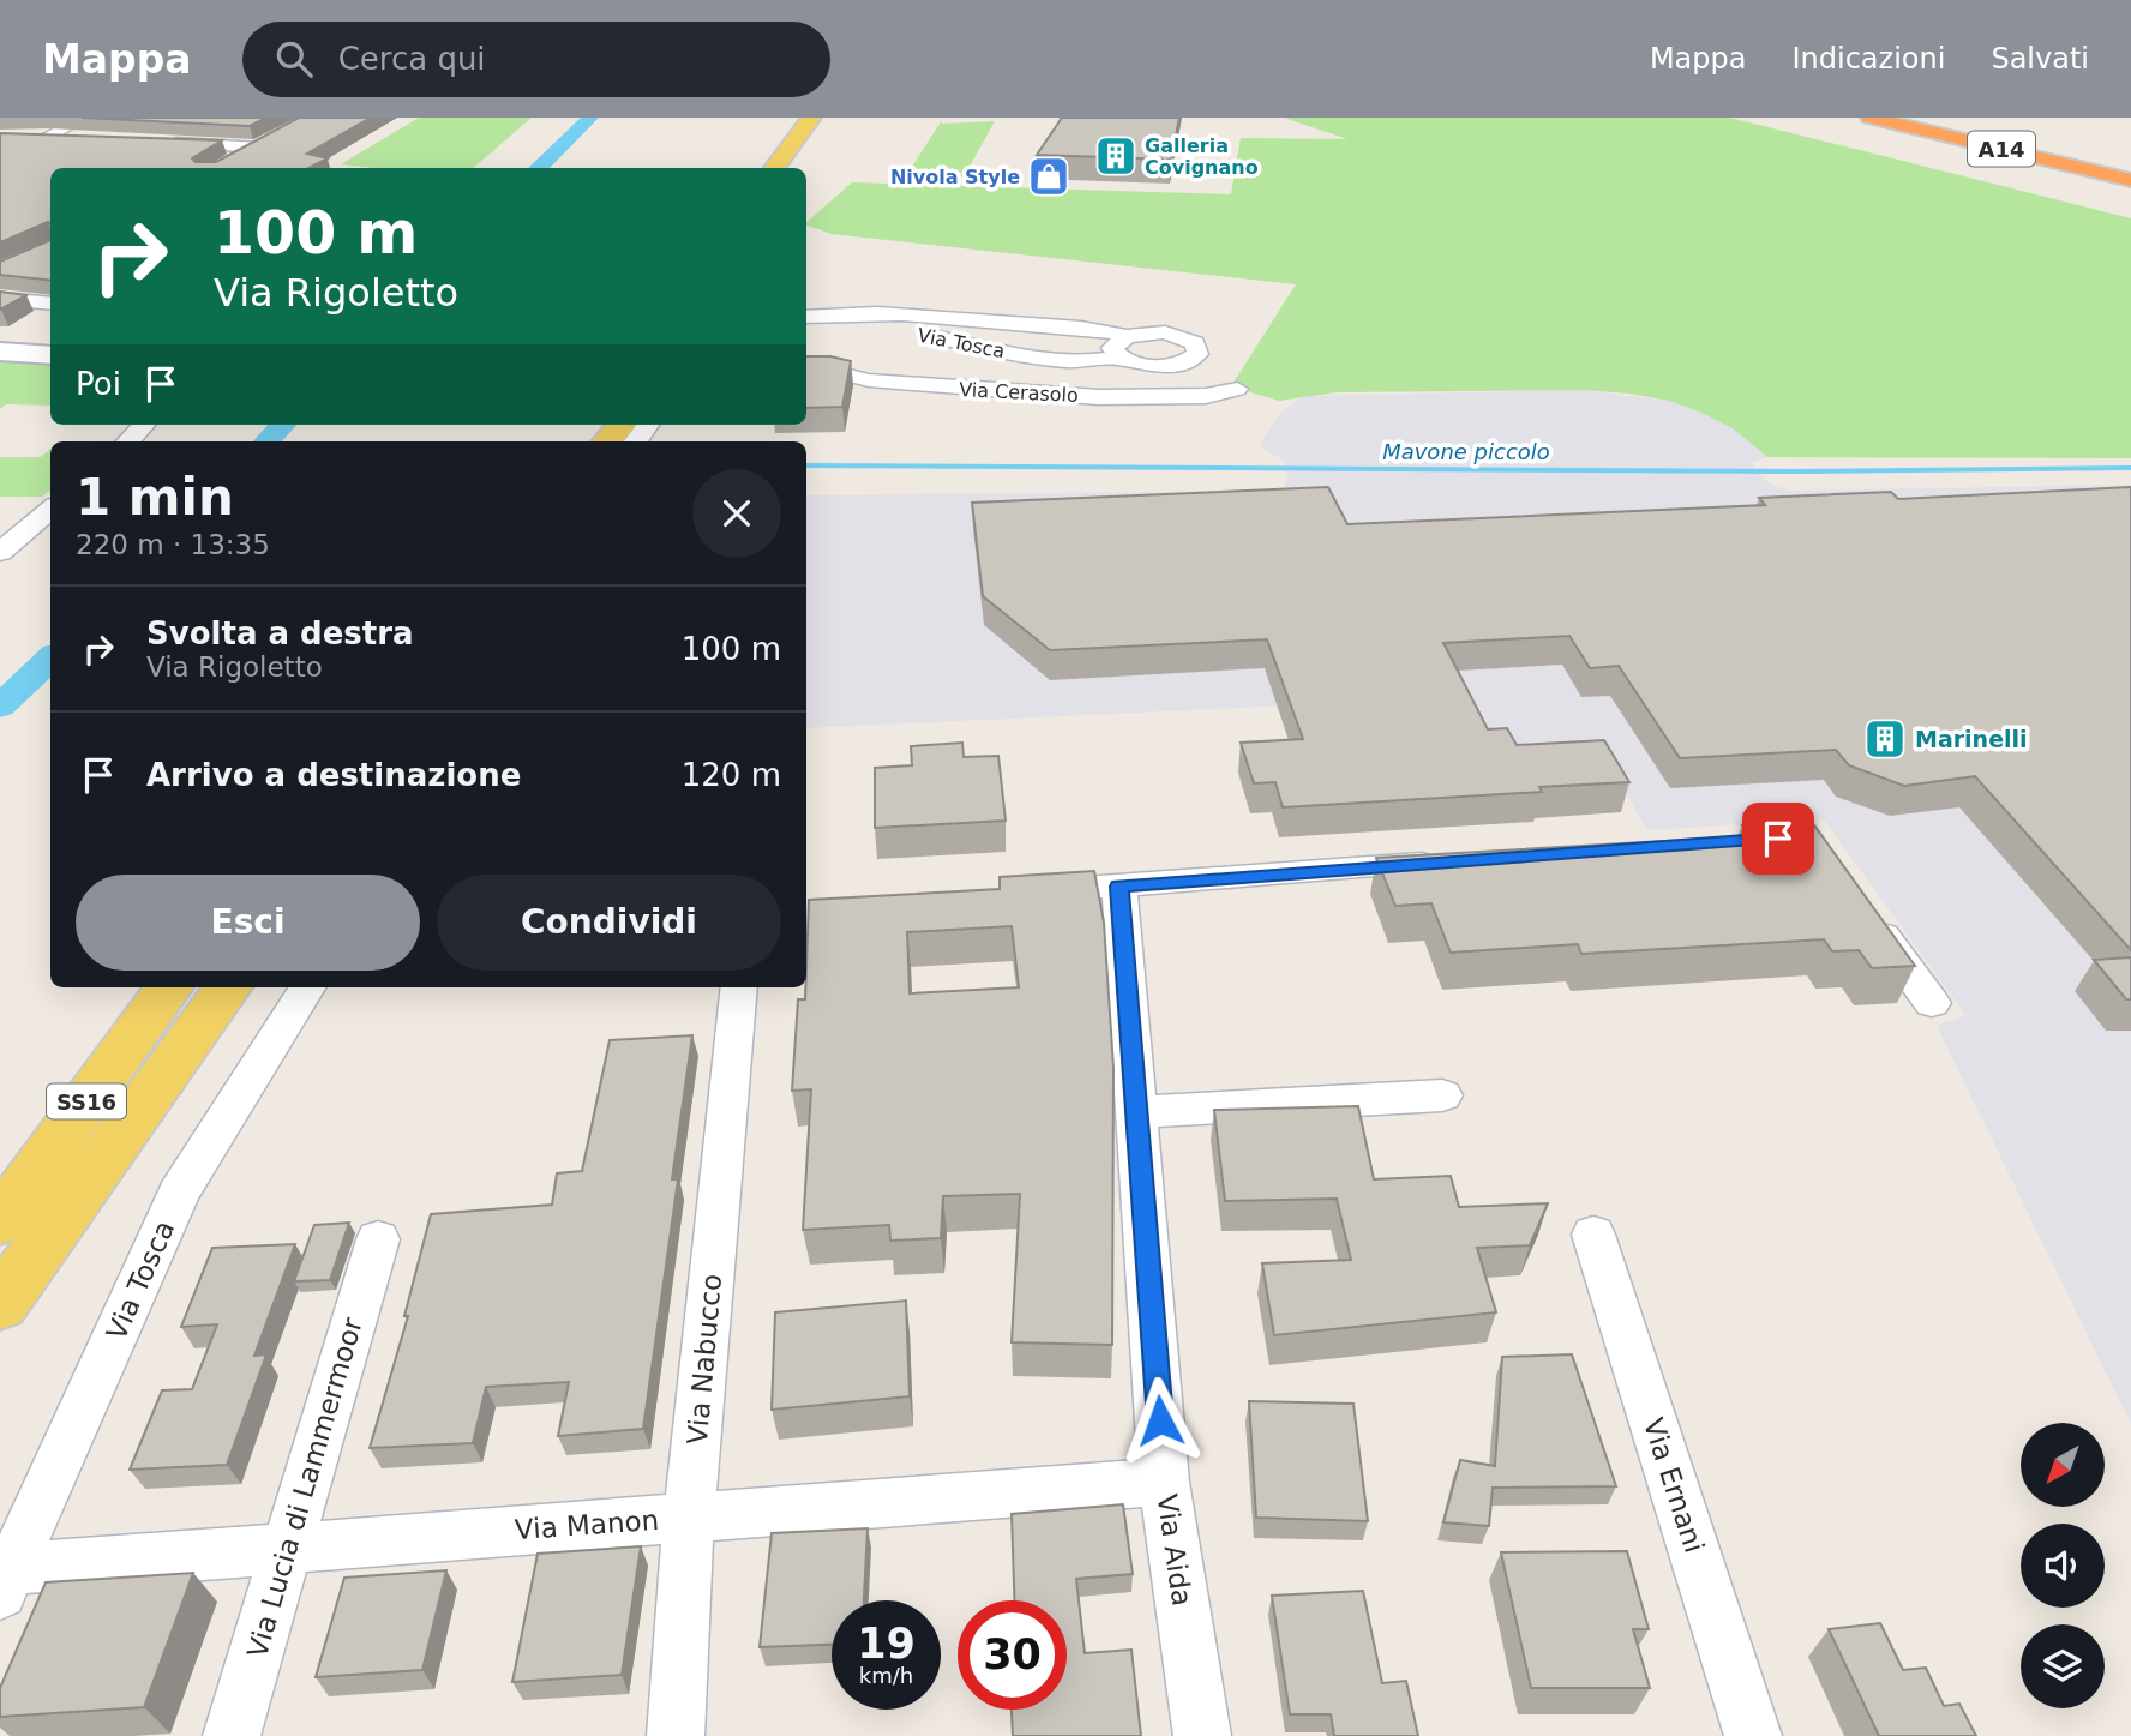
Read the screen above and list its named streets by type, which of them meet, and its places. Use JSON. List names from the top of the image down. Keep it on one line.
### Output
{"streets":{"highway":["A14"],"main road":["SS16"],"street":["Via Tosca","Via Cerasolo","Via Nabucco","Via Ernani","Via Lucia di Lammermoor","Via Manon","Via Aida"]},"crossings":[["Via Tosca","Via Cerasolo"],["Via Tosca","Via Manon"],["Via Nabucco","Via Manon"],["Via Lucia di Lammermoor","Via Manon"],["Via Manon","Via Aida"]],"water":["Mavone piccolo"],"places":{"building":["Galleria Covignano","Marinelli"],"shop":["Nivola Style"]},"north":"bottom left","page":{"header":"Mappa","search":"Cerca qui","nav":["Mappa","Indicazioni","Salvati"],"turn":["100 m","Via Rigoletto"],"then":"Poi","heading":["1 min","220 m · 13:35"],"list":[{"name":"Svolta a destra","note":"Via Rigoletto","value":"100 m"},{"name":"Arrivo a destinazione","value":"120 m"}],"buttons":["Esci","Condividi"],"speed":"19 km/h","limit":"30"}}
